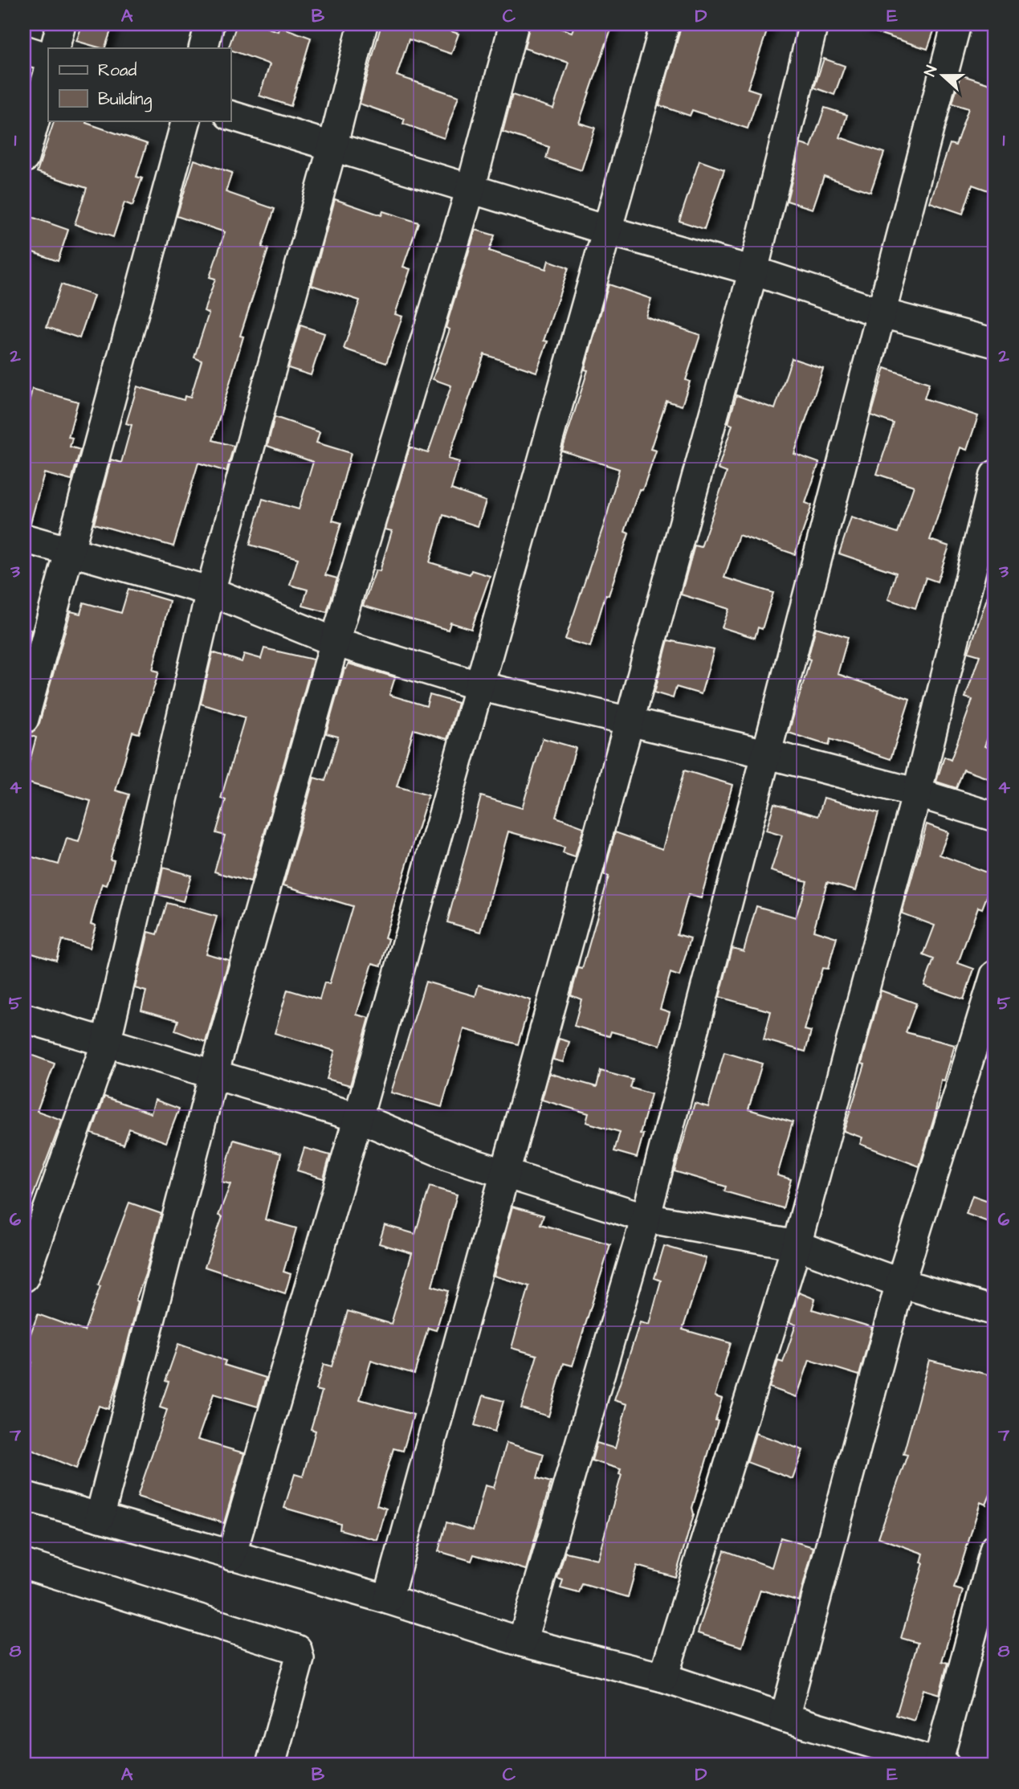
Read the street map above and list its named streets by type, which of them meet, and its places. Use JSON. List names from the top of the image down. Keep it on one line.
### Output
{"legend":["Road","Building"],"north":"left","grid":{"columns":["A","B","C","D","E"],"rows":["1","2","3","4","5","6","7","8"]}}
